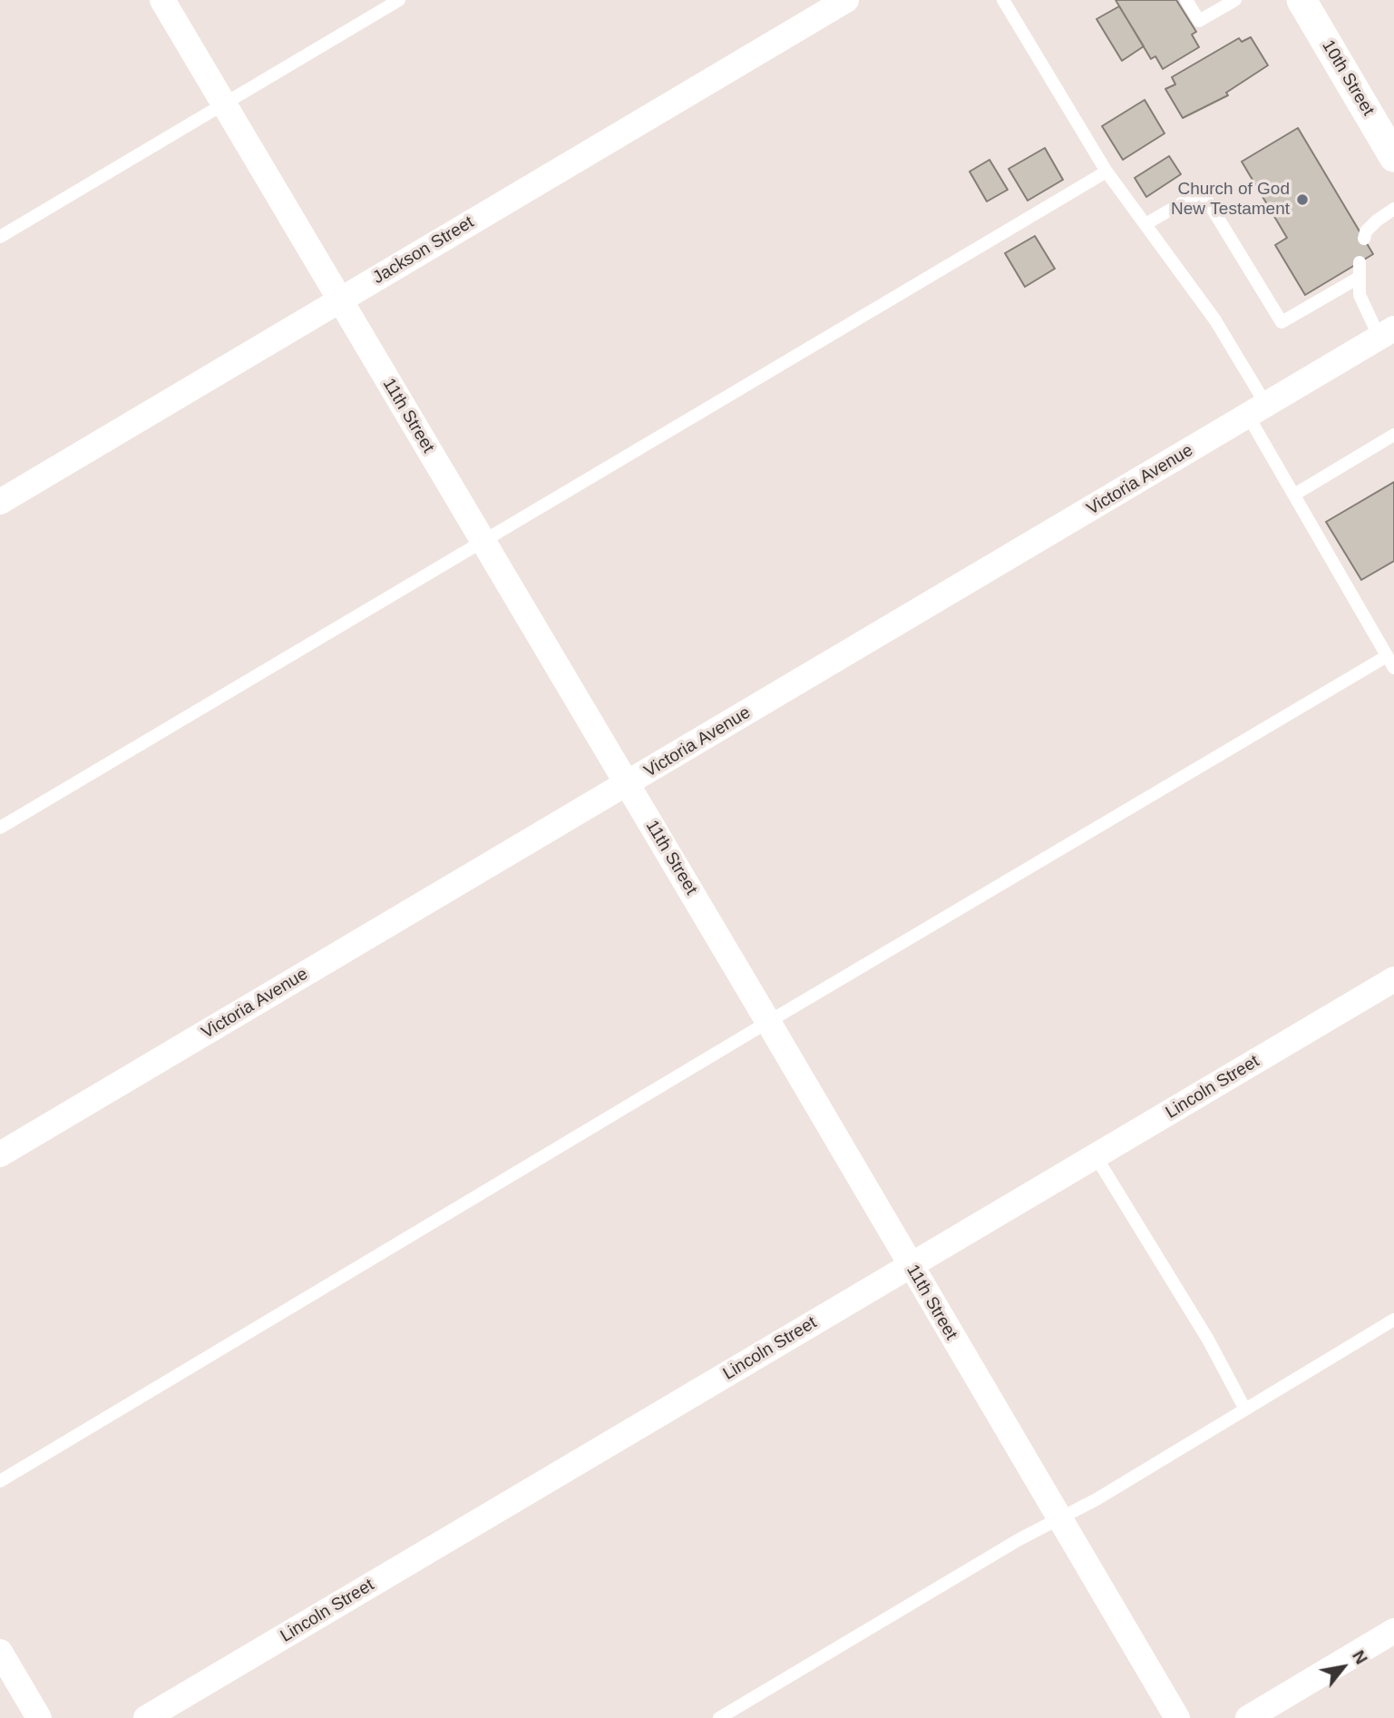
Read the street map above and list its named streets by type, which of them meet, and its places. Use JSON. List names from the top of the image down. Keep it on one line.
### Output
{"streets":{"street":["10th Street","Jackson Street","11th Street","Victoria Avenue","Lincoln Street"]},"crossings":[["Jackson Street","11th Street"],["11th Street","Victoria Avenue"],["11th Street","Lincoln Street"]],"places":["Church of God New Testament"],"north":"top right"}
